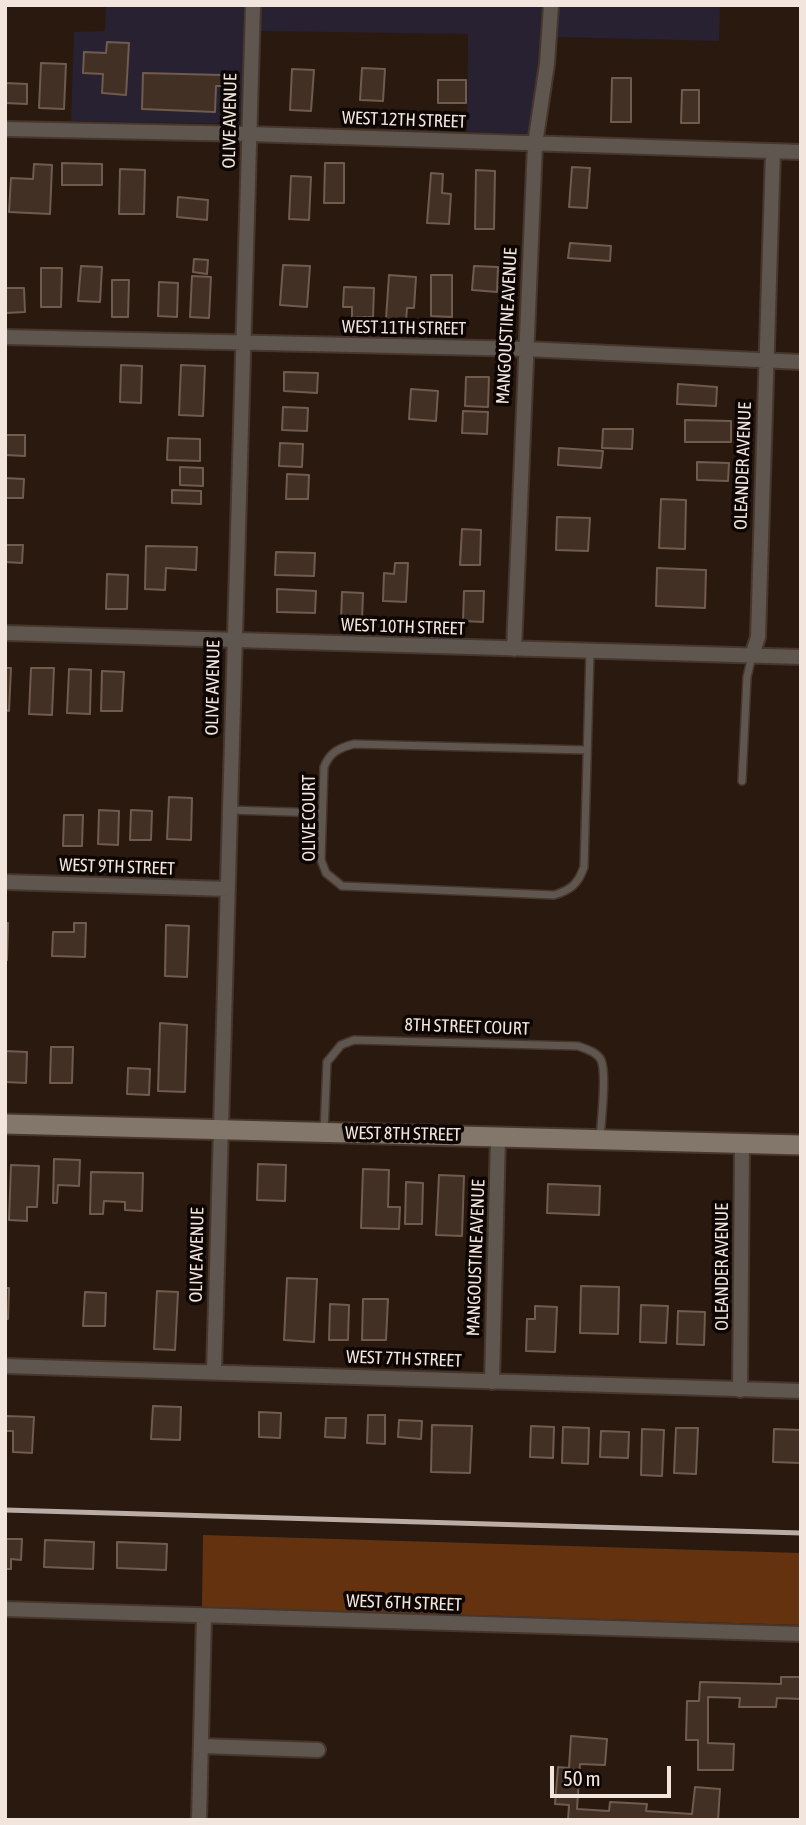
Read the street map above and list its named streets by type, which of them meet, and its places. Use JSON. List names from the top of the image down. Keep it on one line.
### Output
{"streets":{"street":["WEST 12TH STREET","OLIVE AVENUE","MANGOUSTINE AVENUE","WEST 11TH STREET","OLEANDER AVENUE","WEST 10TH STREET","WEST 9TH STREET","WEST 8TH STREET","WEST 7TH STREET","WEST 6TH STREET"],"lane":["OLIVE COURT","8TH STREET COURT"]},"crossings":[["WEST 12TH STREET","OLIVE AVENUE"],["WEST 12TH STREET","MANGOUSTINE AVENUE"],["WEST 12TH STREET","OLEANDER AVENUE"],["OLIVE AVENUE","WEST 11TH STREET"],["OLIVE AVENUE","WEST 10TH STREET"],["OLIVE AVENUE","WEST 9TH STREET"],["OLIVE AVENUE","WEST 8TH STREET"],["OLIVE AVENUE","WEST 7TH STREET"],["MANGOUSTINE AVENUE","WEST 11TH STREET"],["MANGOUSTINE AVENUE","WEST 10TH STREET"],["MANGOUSTINE AVENUE","WEST 8TH STREET"],["MANGOUSTINE AVENUE","WEST 7TH STREET"],["WEST 11TH STREET","OLEANDER AVENUE"],["OLEANDER AVENUE","WEST 10TH STREET"],["OLEANDER AVENUE","WEST 8TH STREET"],["OLEANDER AVENUE","WEST 7TH STREET"],["WEST 10TH STREET","OLIVE COURT"],["8TH STREET COURT","WEST 8TH STREET"]],"scale_bar":"50 m"}
